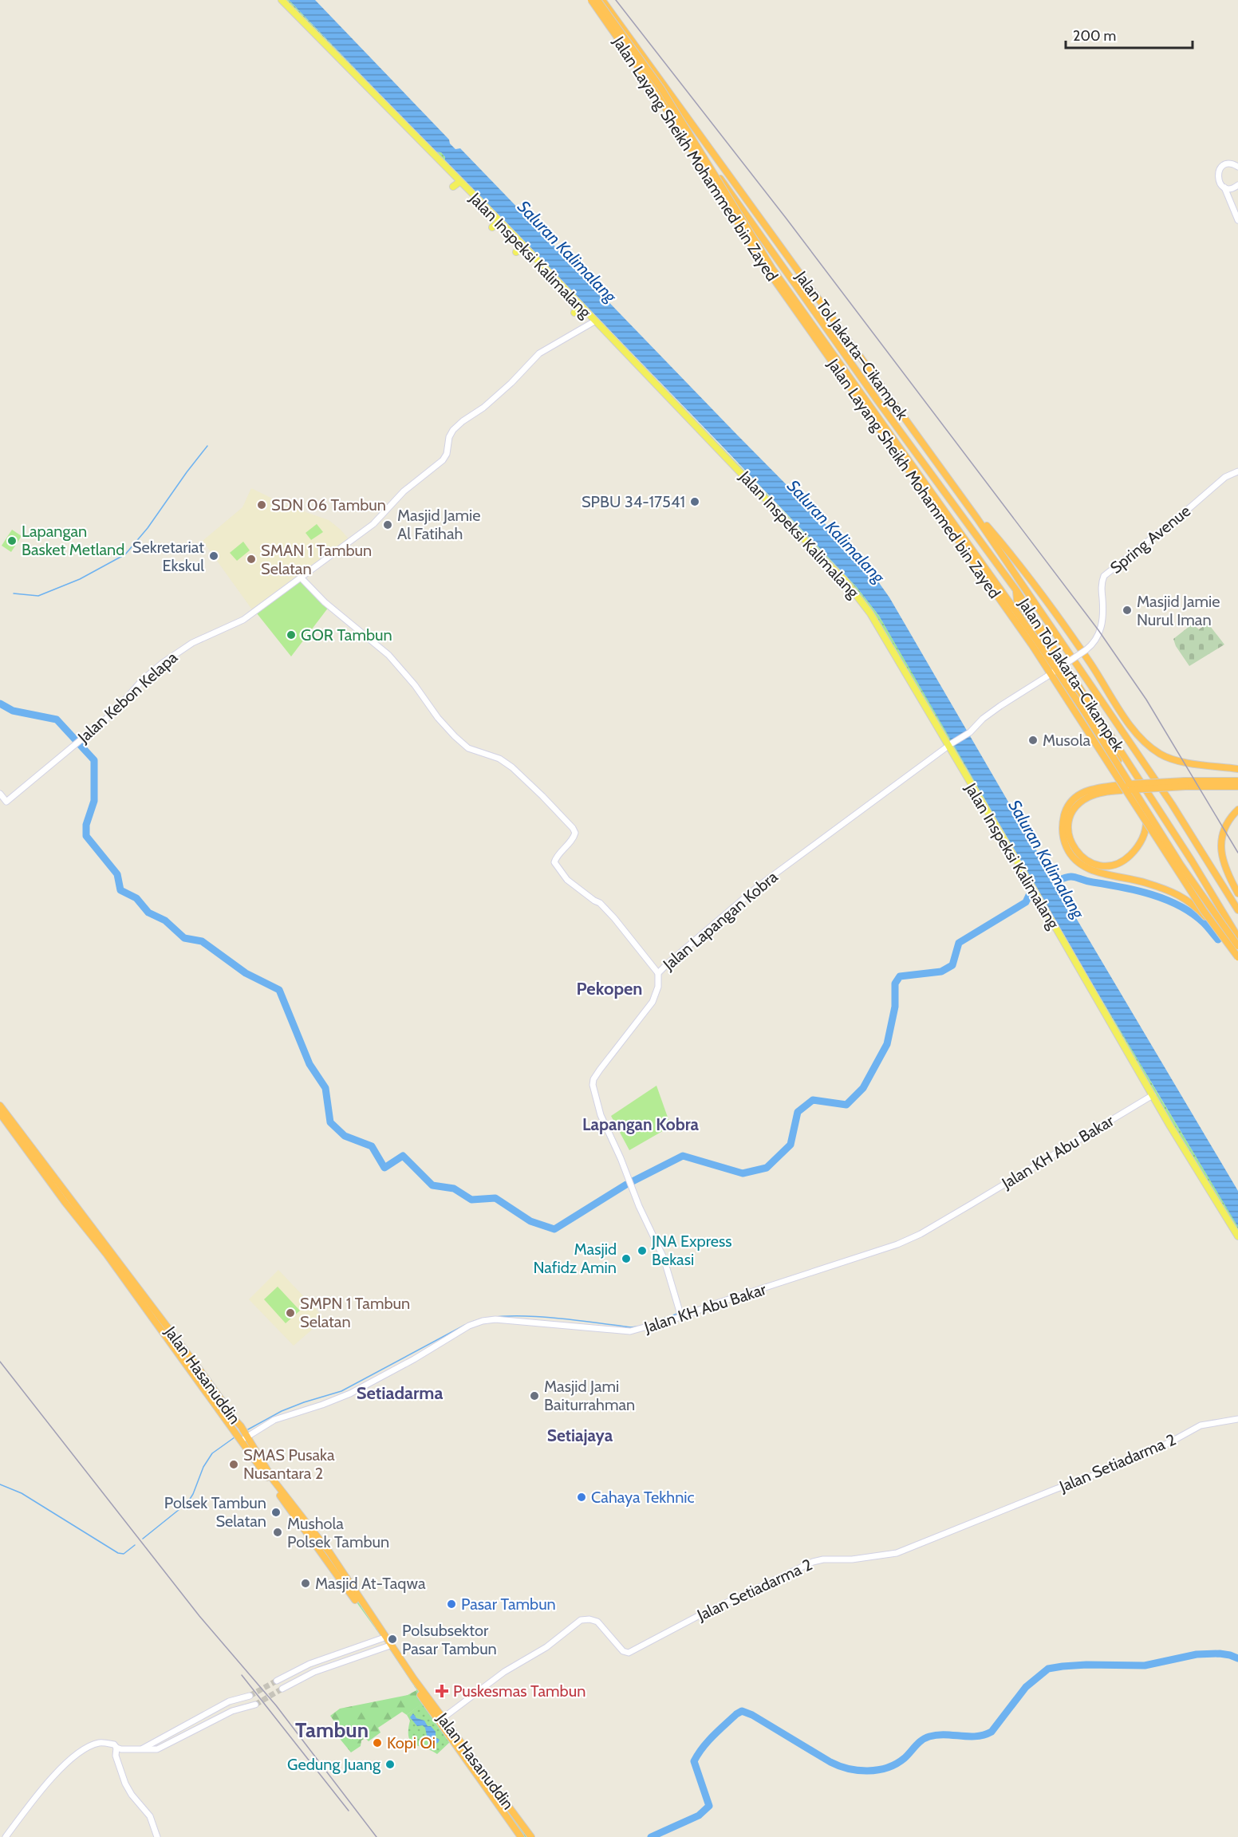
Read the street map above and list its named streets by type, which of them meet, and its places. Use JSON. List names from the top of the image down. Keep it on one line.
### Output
{"streets":{"highway":["Jalan Layang Sheikh Mohammed bin Zayed","Jalan Tol Jakarta–Cikampek","Jalan Hasanuddin"],"main road":["Jalan Inspeksi Kalimalang"],"street":["Spring Avenue","Jalan Kebon Kelapa","Jalan Lapangan Kobra","Jalan KH Abu Bakar","Jalan Setiadarma 2"]},"crossings":[["Jalan Layang Sheikh Mohammed bin Zayed","Jalan Tol Jakarta–Cikampek"],["Jalan Inspeksi Kalimalang","Jalan Kebon Kelapa"],["Jalan Inspeksi Kalimalang","Jalan Lapangan Kobra"],["Jalan Inspeksi Kalimalang","Jalan KH Abu Bakar"],["Spring Avenue","Jalan Lapangan Kobra"],["Jalan Lapangan Kobra","Jalan KH Abu Bakar"],["Jalan KH Abu Bakar","Jalan Hasanuddin"],["Jalan Hasanuddin","Jalan Setiadarma 2"]],"districts":["Pekopen","Lapangan Kobra","Setiadarma","Setiajaya","Tambun"],"water":["Saluran Kalimalang"],"places":{"other":["SPBU 34-17541","SDN 06 Tambun","Masjid Jamie Al Fatihah","Lapangan Basket Metland","Sekretariat Ekskul","SMAN 1 Tambun Selatan","Masjid Jamie Nurul Iman","GOR Tambun","Musola","JNA Express Bekasi","Masjid Nafidz Amin","SMPN 1 Tambun Selatan","Masjid Jami Baiturrahman","SMAS Pusaka Nusantara 2","Cahaya Tekhnic","Polsek Tambun Selatan","Mushola Polsek Tambun","Masjid At-Taqwa","Pasar Tambun","Polsubsektor Pasar Tambun","Kopi Oi","Gedung Juang"],"health":["Puskesmas Tambun"]},"scale_bar":"200 m"}
